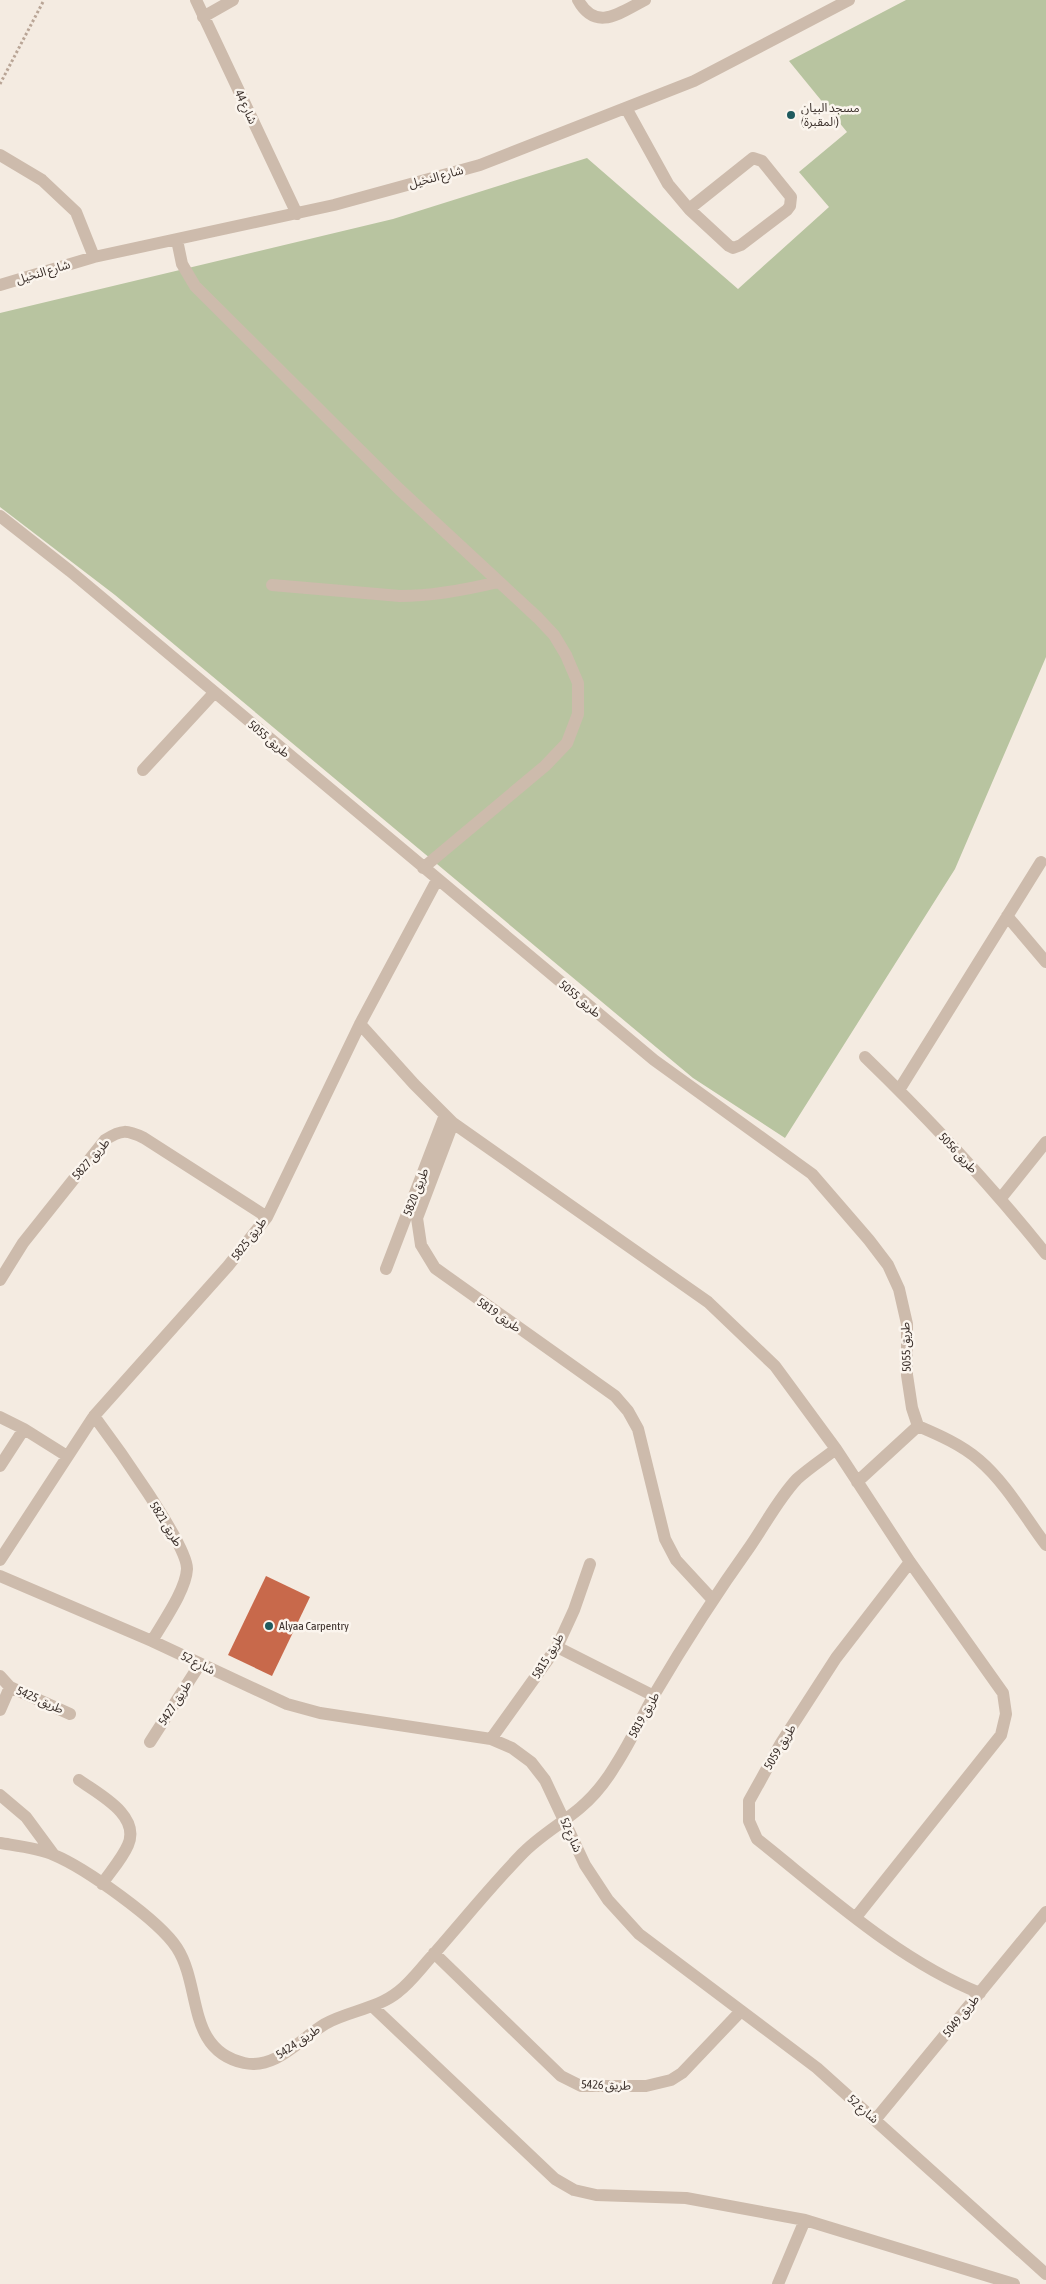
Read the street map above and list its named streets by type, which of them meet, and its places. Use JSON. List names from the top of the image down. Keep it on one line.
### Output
{"streets":{"street":["شارع 44","شارع النخيل","طريق 5055","طريق 5056","طريق 5827","طريق 5820","طريق 5825","طريق 5819","طريق 5821","طريق 5815","شارع 52","طريق 5425","طريق 5427","طريق 5059","طريق 5049","طريق 5424","طريق 5426"]},"crossings":[["شارع 44","شارع النخيل"],["طريق 5055","طريق 5825"],["طريق 5827","طريق 5825"],["طريق 5820","طريق 5819"],["طريق 5825","طريق 5821"],["طريق 5819","شارع 52"],["طريق 5819","طريق 5424"],["طريق 5821","شارع 52"],["طريق 5815","شارع 52"],["شارع 52","طريق 5427"],["شارع 52","طريق 5049"],["شارع 52","طريق 5424"],["شارع 52","طريق 5426"],["طريق 5059","طريق 5049"],["طريق 5424","طريق 5426"]],"places":["مسجد البيان (المقبرة)","Alyaa Carpentry"]}
